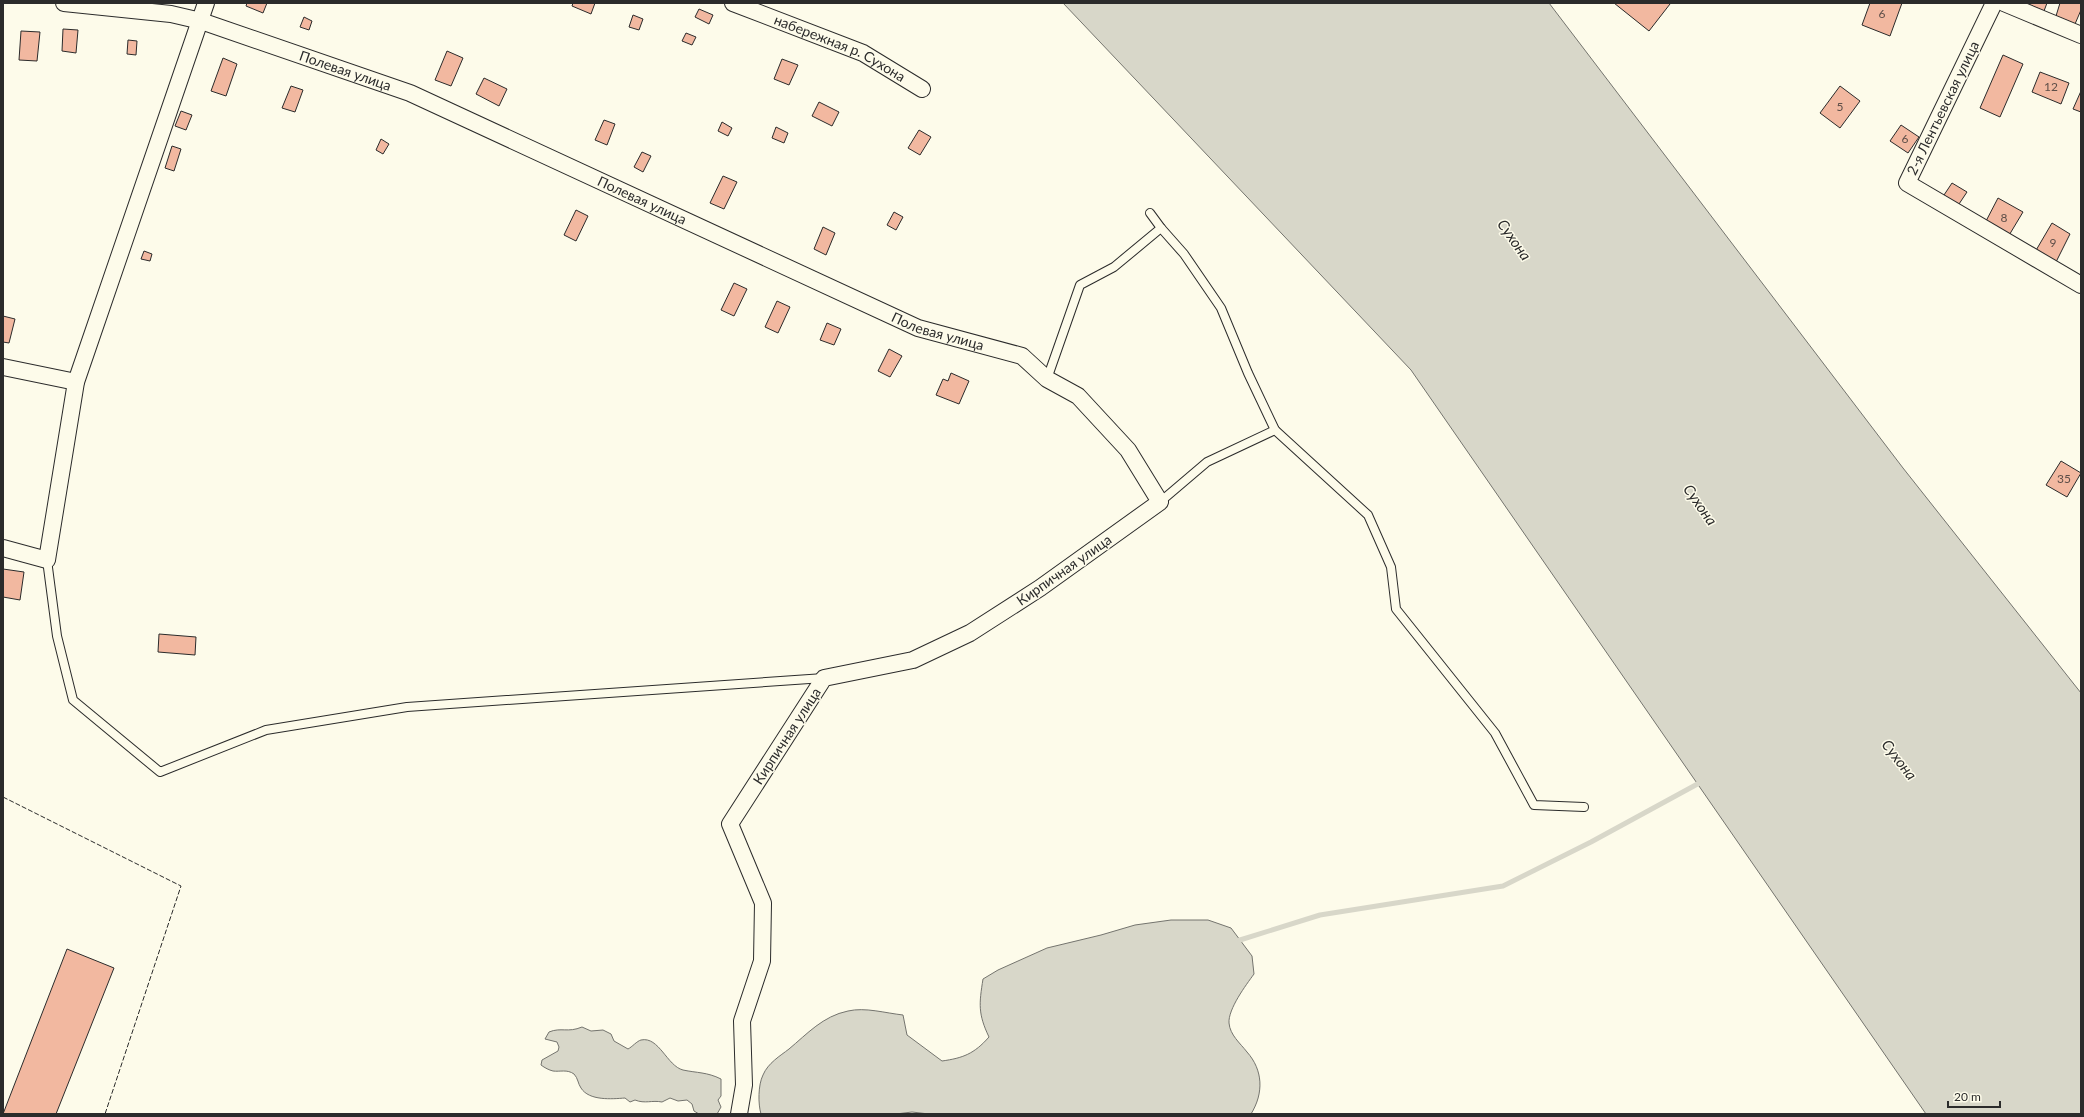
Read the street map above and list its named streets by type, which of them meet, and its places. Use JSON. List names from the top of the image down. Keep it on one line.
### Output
{"streets":{"street":["набережная р. Сухона","Полевая улица","2-я Лентьевская улица","Кирпичная улица"]},"crossings":[["Полевая улица","Кирпичная улица"]],"water":["Сухона"],"house_numbers":["6","12","5","6","8","9","35"],"scale_bar":"20 m"}
